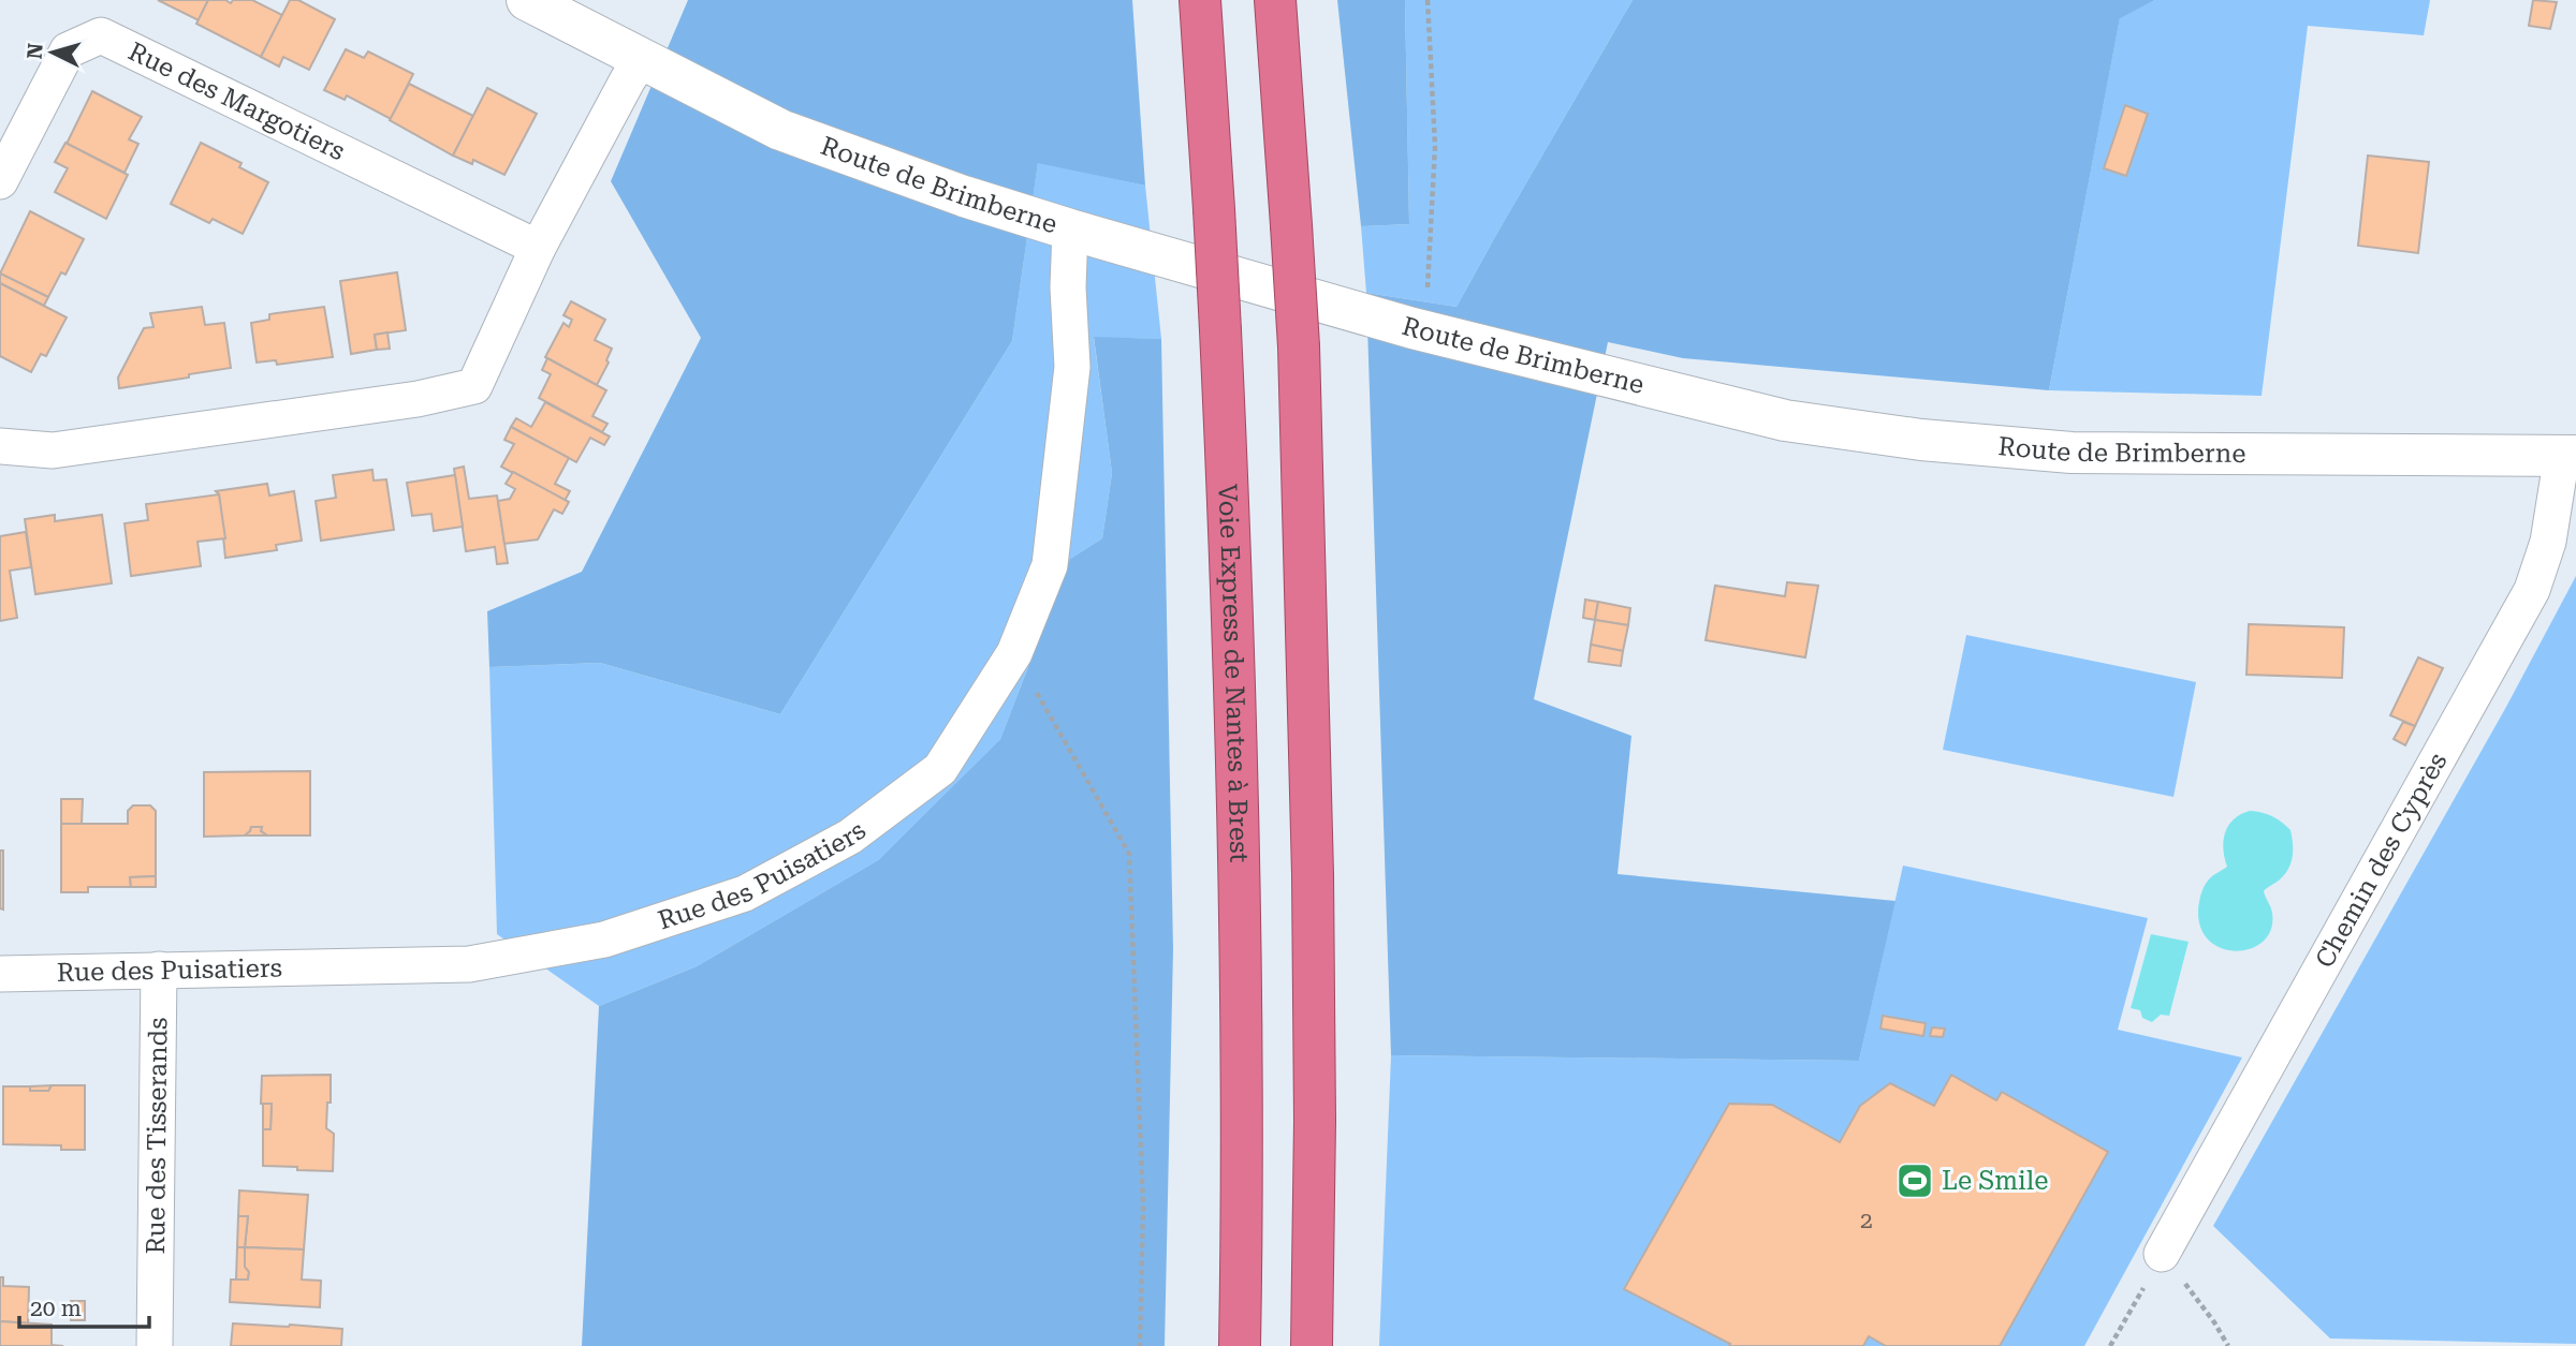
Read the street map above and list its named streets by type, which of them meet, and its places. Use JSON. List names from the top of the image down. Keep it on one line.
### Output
{"streets":{"highway":["Voie Express de Nantes à Brest"],"street":["Rue des Margotiers","Route de Brimberne","Chemin des Cyprès","Rue des Puisatiers","Rue des Tisserands"]},"crossings":[["Route de Brimberne","Chemin des Cyprès"],["Route de Brimberne","Rue des Puisatiers"],["Rue des Puisatiers","Rue des Tisserands"]],"places":{"sports":["Le Smile"]},"house_numbers":["2"],"scale_bar":"20 m","north":"left"}
